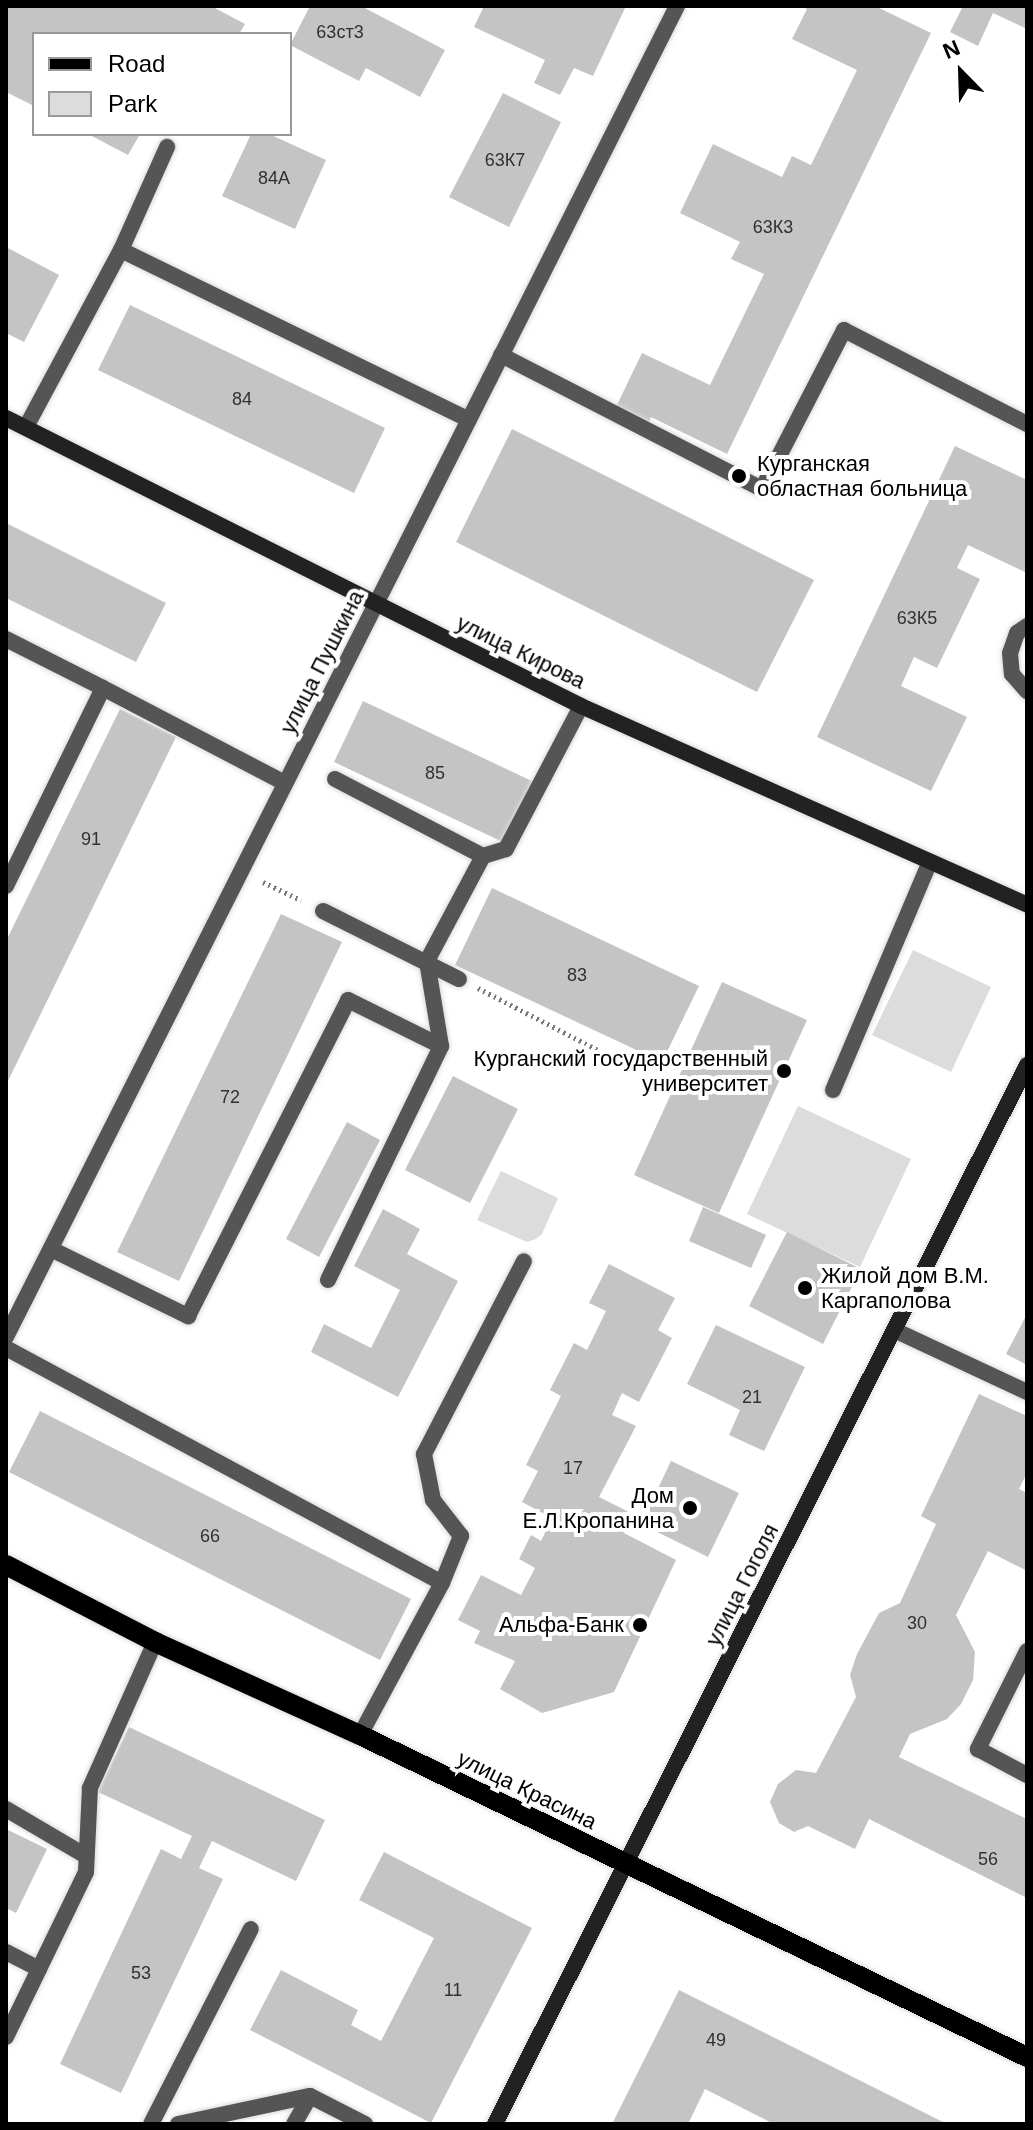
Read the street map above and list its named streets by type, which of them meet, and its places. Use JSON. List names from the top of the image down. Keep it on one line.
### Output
{"streets":{"main road":["улица Кирова","улица Гоголя","улица Красина"],"street":["улица Пушкина"]},"crossings":[["улица Кирова","улица Пушкина"],["улица Гоголя","улица Красина"]],"places":["Курганская областная больница","Курганский государственный университет","Жилой дом В.М. Каргаполова","Дом Е.Л.Кропанина","Альфа-Банк"],"house_numbers":["63ст3","63К7","84А","63К3","84","63К5","85","91","83","72","21","17","66","30","56","53","11","49"],"legend":["Road","Park"],"north":"top left"}
